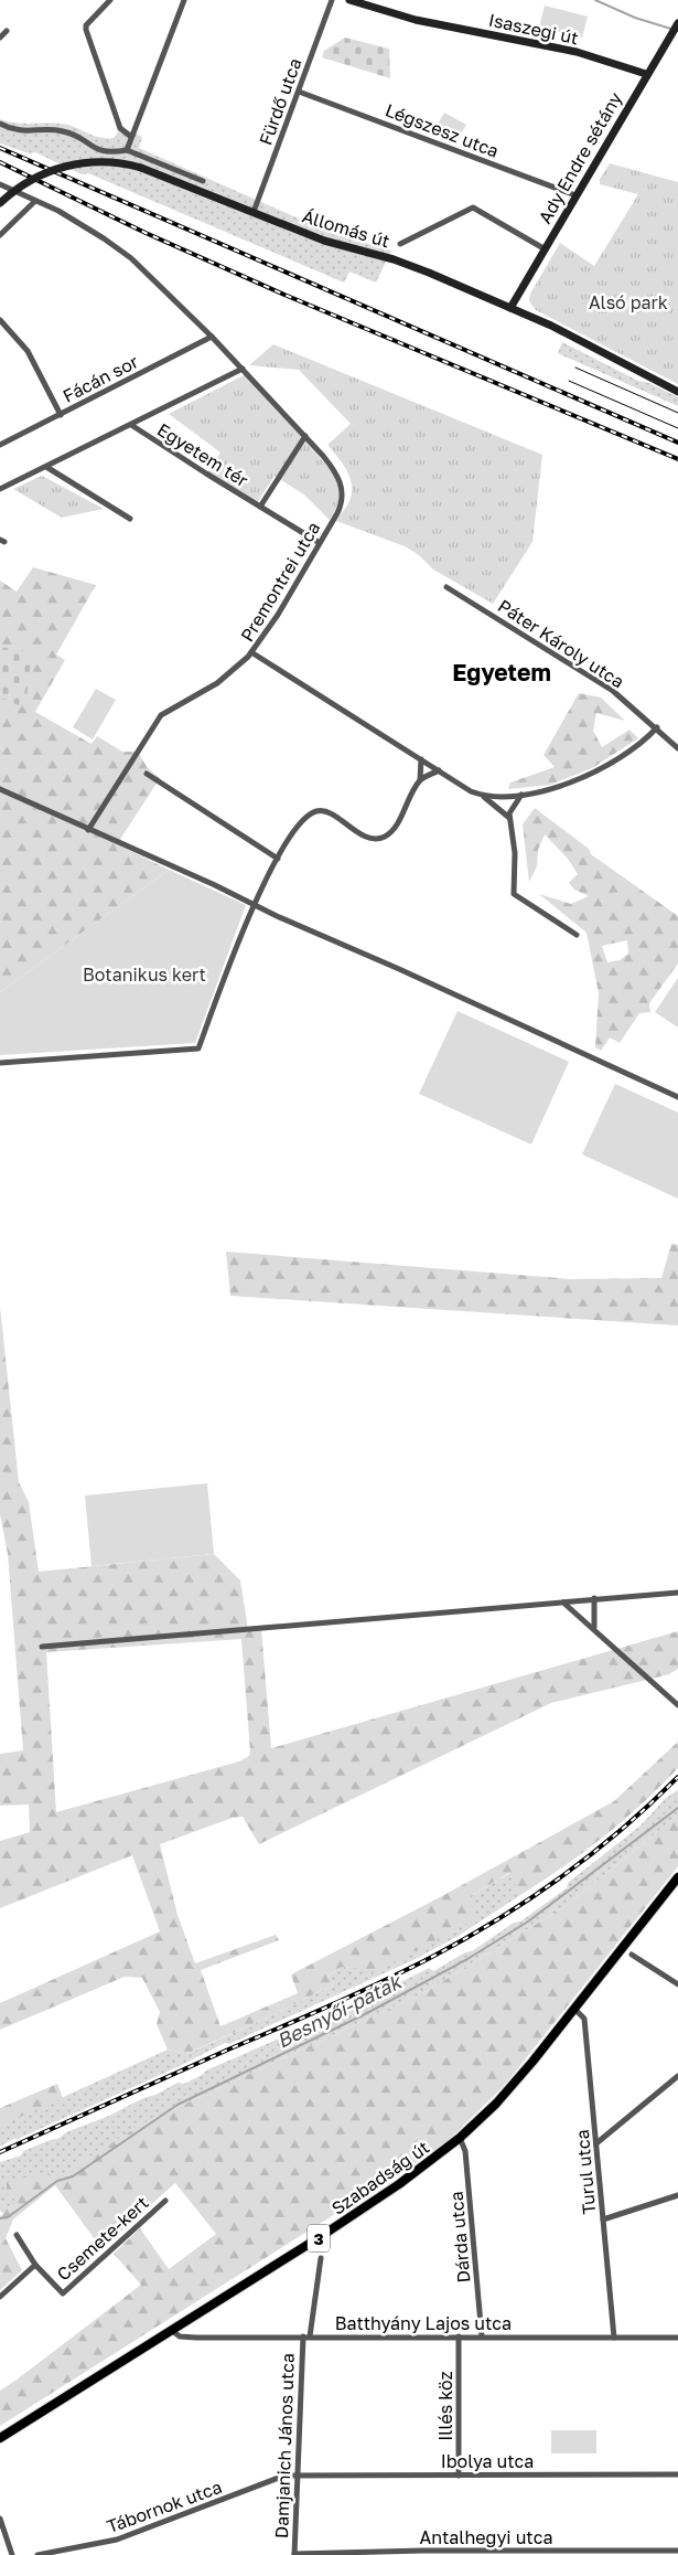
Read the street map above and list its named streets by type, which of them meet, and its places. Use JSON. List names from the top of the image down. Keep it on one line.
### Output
{"streets":{"main road":["Isaszegi út","Ady Endre sétány","Állomás út","Szabadság út","3"],"street":["Fürdő utca","Légszesz utca","Fácán sor","Egyetem tér","Premontrei utca","Páter Károly utca","Turul utca","Dárda utca","Csemete-kert","Batthyány Lajos utca","Illés köz","Damjanich János utca","Ibolya utca","Tábornok utca","Antalhegyi utca"]},"crossings":[["Isaszegi út","Ady Endre sétány"],["Fürdő utca","Légszesz utca"],["Fürdő utca","Állomás út"],["Légszesz utca","Ady Endre sétány"],["Ady Endre sétány","Állomás út"],["Fácán sor","Premontrei utca"],["Egyetem tér","Premontrei utca"],["Premontrei utca","Páter Károly utca"],["Turul utca","Szabadság út"],["Turul utca","Batthyány Lajos utca"],["Szabadság út","Dárda utca"],["Szabadság út","Batthyány Lajos utca"],["Dárda utca","Batthyány Lajos utca"],["Batthyány Lajos utca","Illés köz"],["Batthyány Lajos utca","Damjanich János utca"],["Illés köz","Ibolya utca"],["Damjanich János utca","Ibolya utca"],["Damjanich János utca","Tábornok utca"],["Damjanich János utca","Antalhegyi utca"],["Ibolya utca","Tábornok utca"]],"districts":["Egyetem"],"water":["Besnyői-patak"],"parks":["Alsó park","Botanikus kert"]}
